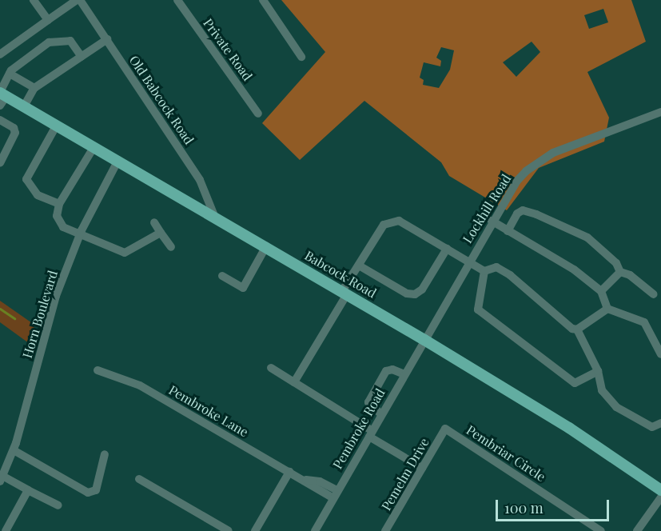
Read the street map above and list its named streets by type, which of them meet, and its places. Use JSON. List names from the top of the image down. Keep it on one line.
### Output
{"streets":{"main road":["Babcock Road"],"street":["Private Road","Old Babcock Road","Lockhill Road","Horn Boulevard","Pembroke Lane","Pembroke Road","Pembriar Circle","Pemelm Drive"]},"crossings":[["Old Babcock Road","Babcock Road"],["Lockhill Road","Babcock Road"],["Lockhill Road","Pembroke Road"],["Babcock Road","Horn Boulevard"],["Babcock Road","Pembroke Road"],["Pembroke Lane","Pembroke Road"],["Pembriar Circle","Pemelm Drive"]],"scale_bar":"100 m"}
